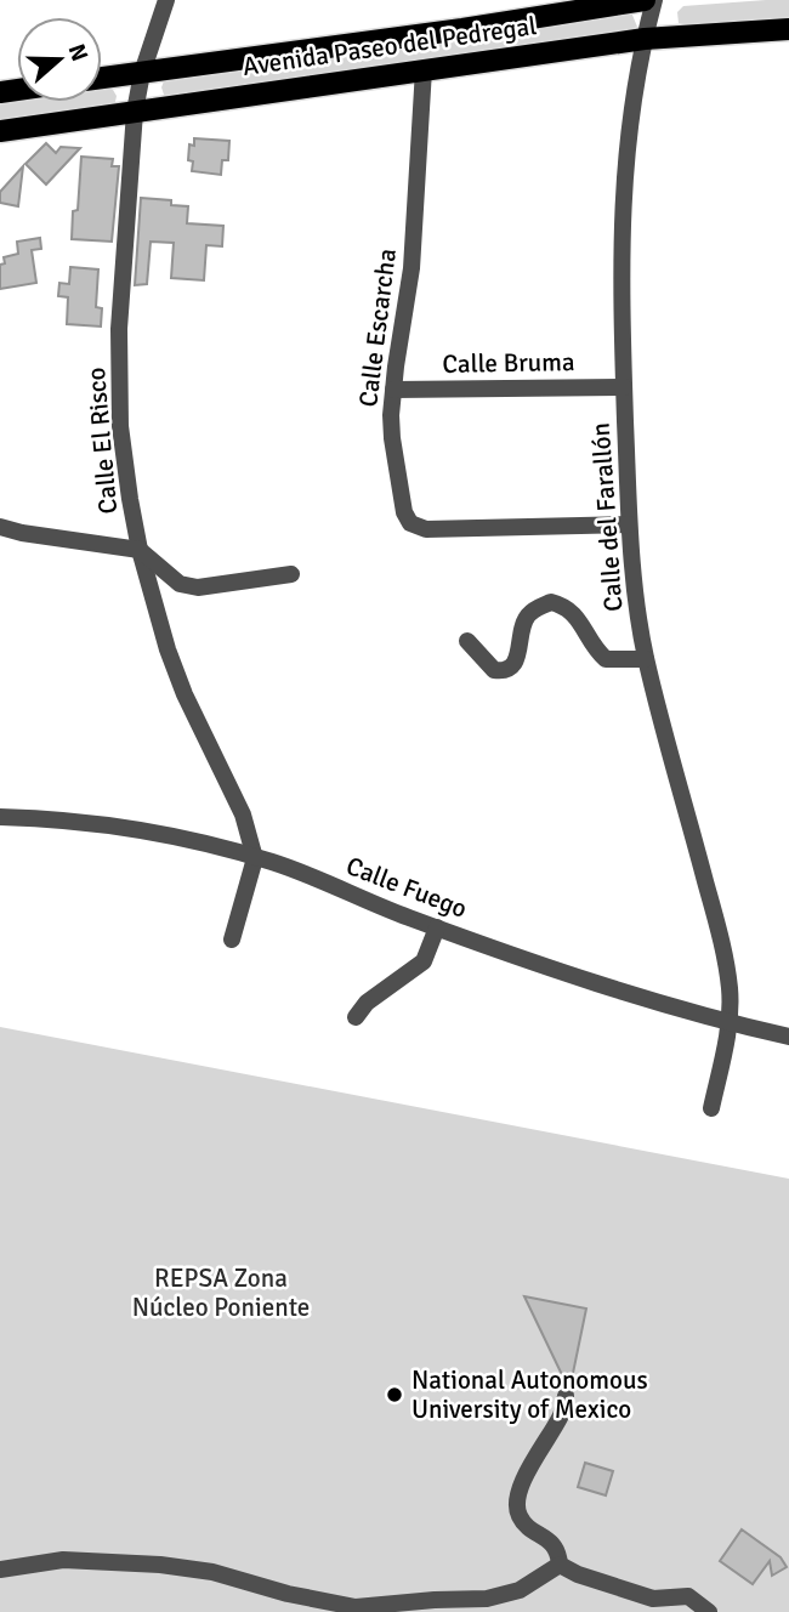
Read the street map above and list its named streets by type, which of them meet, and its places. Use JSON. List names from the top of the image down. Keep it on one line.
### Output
{"streets":{"main road":["Avenida Paseo del Pedregal"],"street":["Calle Escarcha","Calle Bruma","Calle El Risco","Calle del Farallón","Calle Fuego"]},"crossings":[["Avenida Paseo del Pedregal","Calle Escarcha"],["Avenida Paseo del Pedregal","Calle El Risco"],["Avenida Paseo del Pedregal","Calle del Farallón"],["Calle Escarcha","Calle Bruma"],["Calle Escarcha","Calle del Farallón"],["Calle Bruma","Calle del Farallón"],["Calle El Risco","Calle Fuego"],["Calle del Farallón","Calle Fuego"]],"parks":["REPSA Zona Núcleo Poniente"],"places":["National Autonomous University of Mexico"],"north":"right"}
